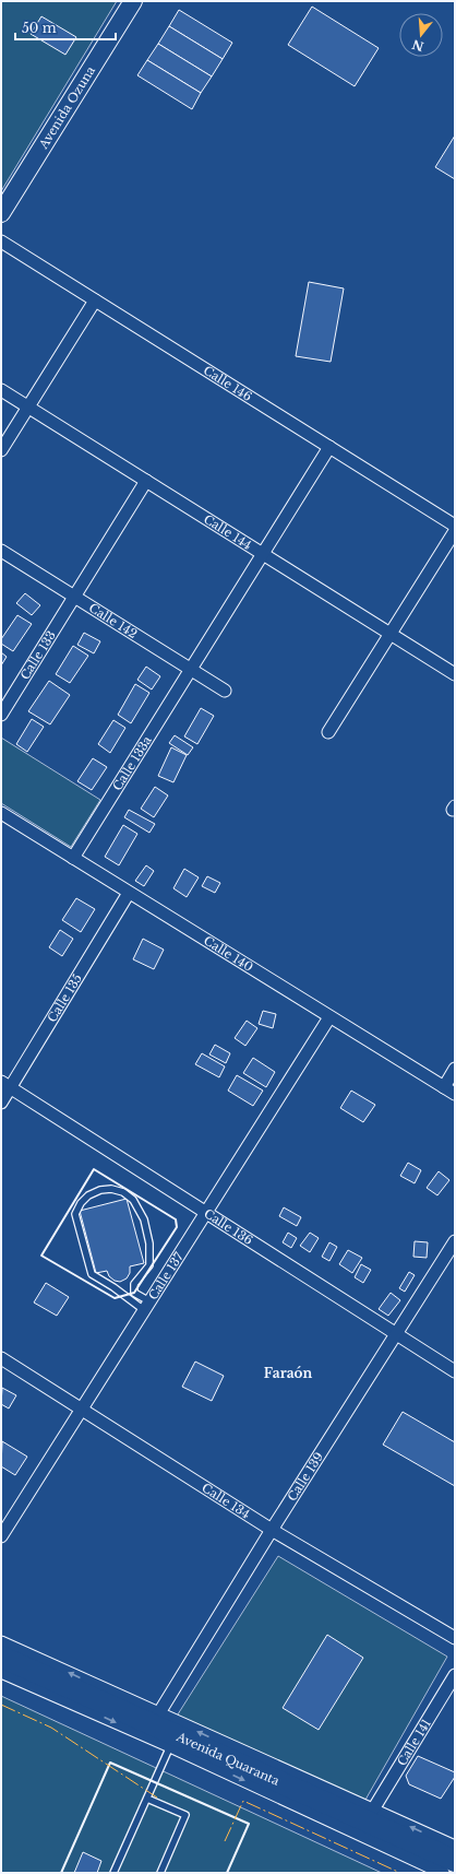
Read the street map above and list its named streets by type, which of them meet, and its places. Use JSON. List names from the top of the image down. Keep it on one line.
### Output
{"streets":{"highway":["Avenida Quaranta"],"main road":["Avenida Ozuna"],"street":["Calle 146","Calle 144","Calle 142","Calle 133","Calle 133a","Calle 140","Calle 135","Calle 136","Calle 137","Calle 139","Calle 134","Calle 141"]},"crossings":[["Calle 146","Calle 133a"],["Calle 144","Calle 133"],["Calle 144","Calle 133a"],["Calle 142","Calle 133"],["Calle 142","Calle 133a"],["Calle 133a","Calle 140"],["Calle 140","Calle 135"],["Calle 140","Calle 137"],["Calle 135","Calle 136"],["Calle 136","Calle 137"],["Calle 136","Calle 139"],["Calle 137","Calle 134"],["Calle 139","Calle 134"]],"districts":["Faraón"],"scale_bar":"50 m","north":"bottom"}
